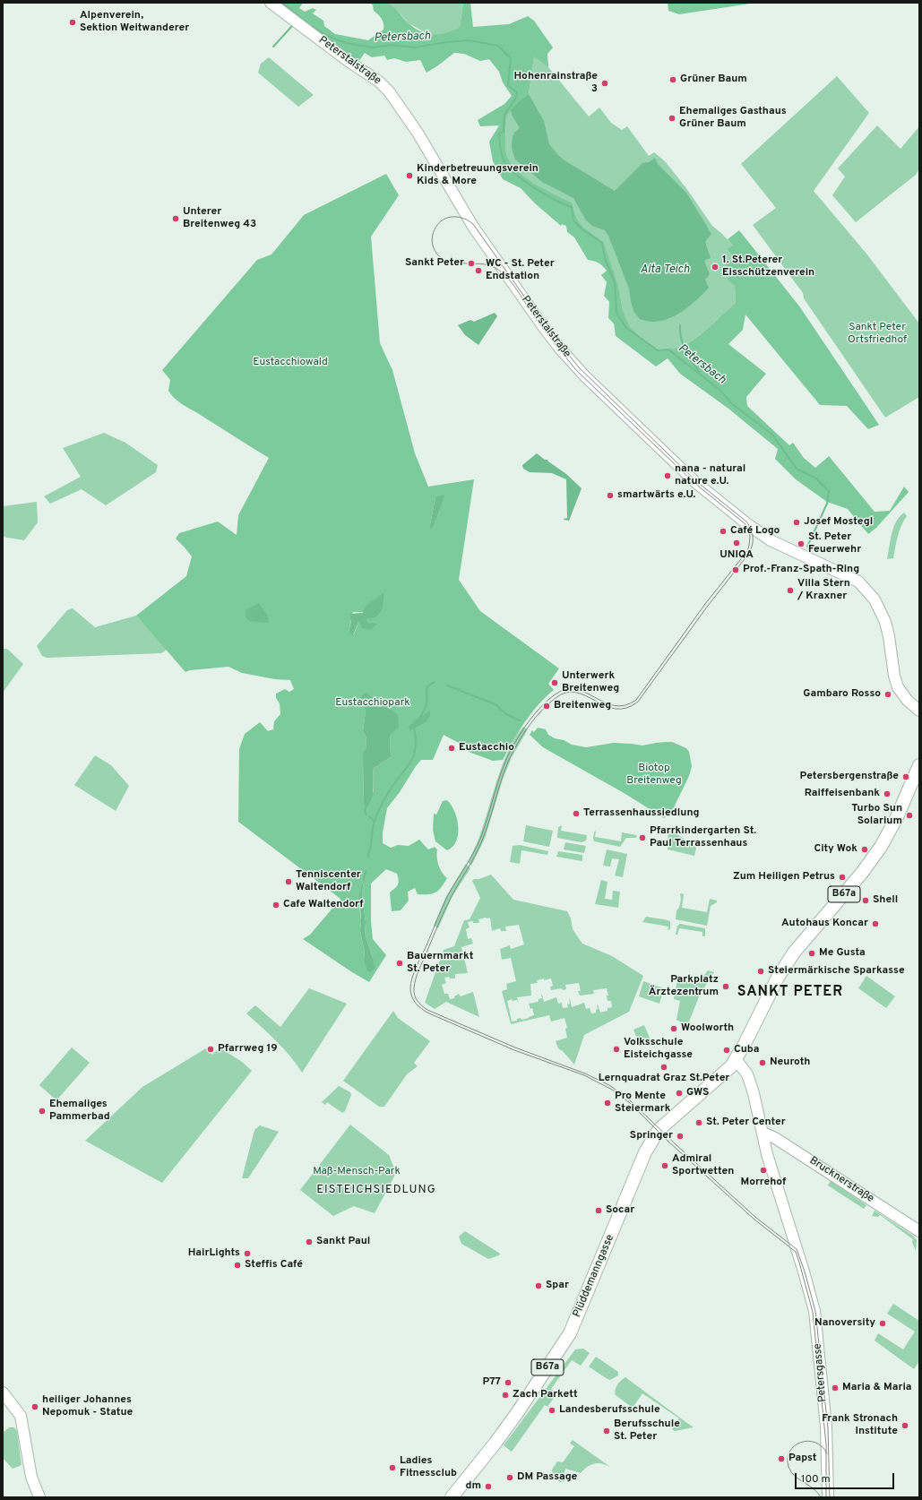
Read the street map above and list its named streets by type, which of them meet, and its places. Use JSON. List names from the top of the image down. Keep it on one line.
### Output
{"streets":{"main road":["B67a","Plüddemanngasse"],"street":["Peterstalstraße","Brucknerstraße","Petersgasse"]},"crossings":[["B67a","Plüddemanngasse"],["B67a","Petersgasse"],["Brucknerstraße","Petersgasse"],["Plüddemanngasse","Petersgasse"]],"districts":["SANKT PETER","EISTEICHSIEDLUNG"],"water":["Petersbach","Aita Teich"],"parks":["Sankt Peter Ortsfriedhof","Eustacchiowald","Eustacchiopark","Biotop Breitenweg","Maß-Mensch-Park"],"places":["Alpenverein, Sektion Weitwanderer","Grüner Baum","Hohenrainstraße 3","Ehemaliges Gasthaus Grüner Baum","Kinderbetreuungsverein Kids & More","Unterer Breitenweg 43","Sankt Peter","1. St.Peterer Eisschützenverein","WC - St. Peter Endstation","nana - natural nature e.U.","smartwärts e.U.","Josef Mostegl","Café Logo","UNIQA","St. Peter Feuerwehr","Prof.-Franz-Spath-Ring","Villa Stern / Kraxner","Unterwerk Breitenweg","Gambaro Rosso","Breitenweg","Eustacchio","Petersbergenstraße","Raiffeisenbank","Terrassenhaussiedlung","Turbo Sun Solarium","Pfarrkindergarten St. Paul Terrassenhaus","City Wok","Zum Heiligen Petrus","Tenniscenter Waltendorf","Shell","Cafe Waltendorf","Autohaus Koncar","Me Gusta","Bauernmarkt St. Peter","Steiermärkische Sparkasse","Parkplatz Ärztezentrum","Woolworth","Pfarrweg 19","Volksschule Eisteichgasse","Cuba","Neuroth","Lernquadrat Graz St.Peter","GWS","Pro Mente Steiermark","Ehemaliges Pammerbad","St. Peter Center","Springer","Admiral Sportwetten","Morrehof","Socar","Sankt Paul","HairLights","Steffis Café","Spar","Nanoversity","P77","Maria & Maria","Zach Parkett","heiliger Johannes Nepomuk - Statue","Landesberufsschule","Frank Stronach Institute","Berufsschule St. Peter","Papst","Ladies Fitnessclub","DM Passage","dm"],"scale_bar":"100 m"}
